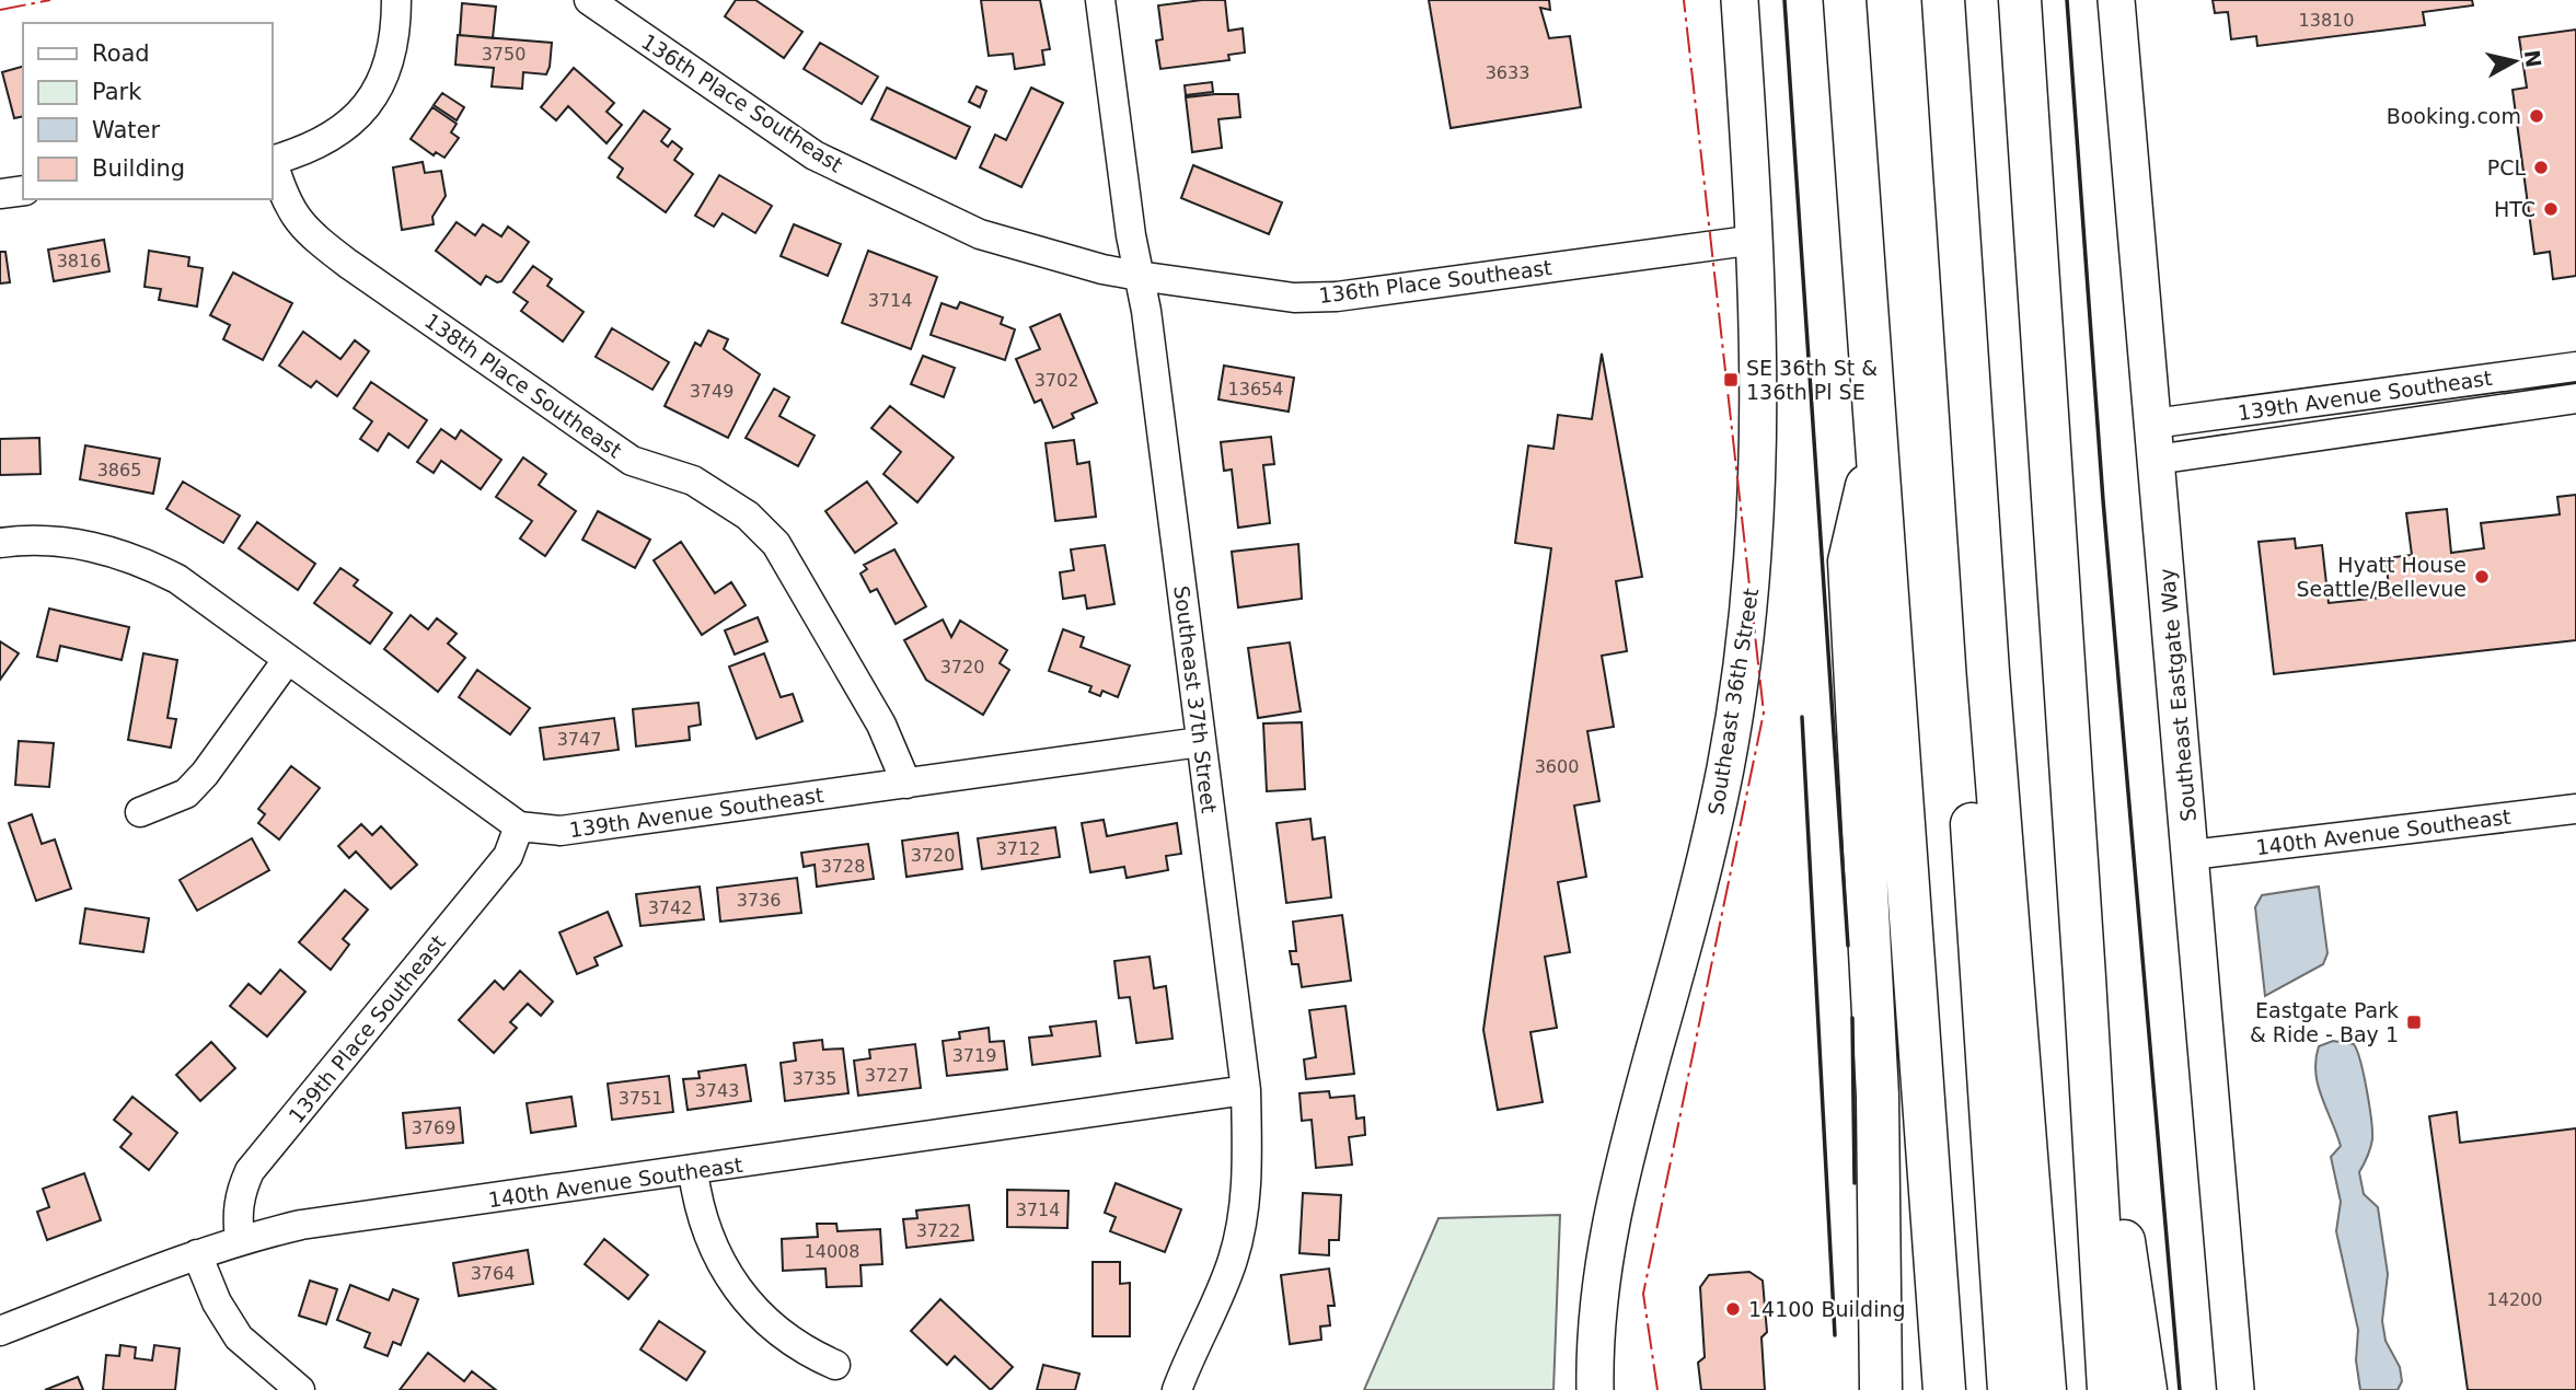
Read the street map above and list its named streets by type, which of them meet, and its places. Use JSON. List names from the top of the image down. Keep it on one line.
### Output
{"streets":{"main road":["Southeast Eastgate Way","Southeast 36th Street"],"street":["136th Place Southeast","138th Place Southeast","139th Avenue Southeast","Southeast 37th Street","140th Avenue Southeast","139th Place Southeast"]},"crossings":[["136th Place Southeast","Southeast 37th Street"],["136th Place Southeast","Southeast 36th Street"],["138th Place Southeast","139th Avenue Southeast"],["139th Avenue Southeast","Southeast Eastgate Way"],["139th Avenue Southeast","Southeast 37th Street"],["139th Avenue Southeast","139th Place Southeast"],["Southeast Eastgate Way","140th Avenue Southeast"],["Southeast 37th Street","140th Avenue Southeast"],["140th Avenue Southeast","139th Place Southeast"]],"places":{"other":["Booking.com","PCL","HTC","Hyatt House Seattle/Bellevue","14100 Building"],"transit":["SE 36th St & 136th Pl SE","Eastgate Park & Ride - Bay 1"]},"house_numbers":["13810","3750","3633","3816","3714","3702","13654","3749","3865","3720","3747","3600","3712","3720","3728","3736","3742","3719","3727","3735","3743","3751","3769","3714","3722","14008","3764","14200"],"legend":["Road","Park","Water","Building"],"north":"right"}
